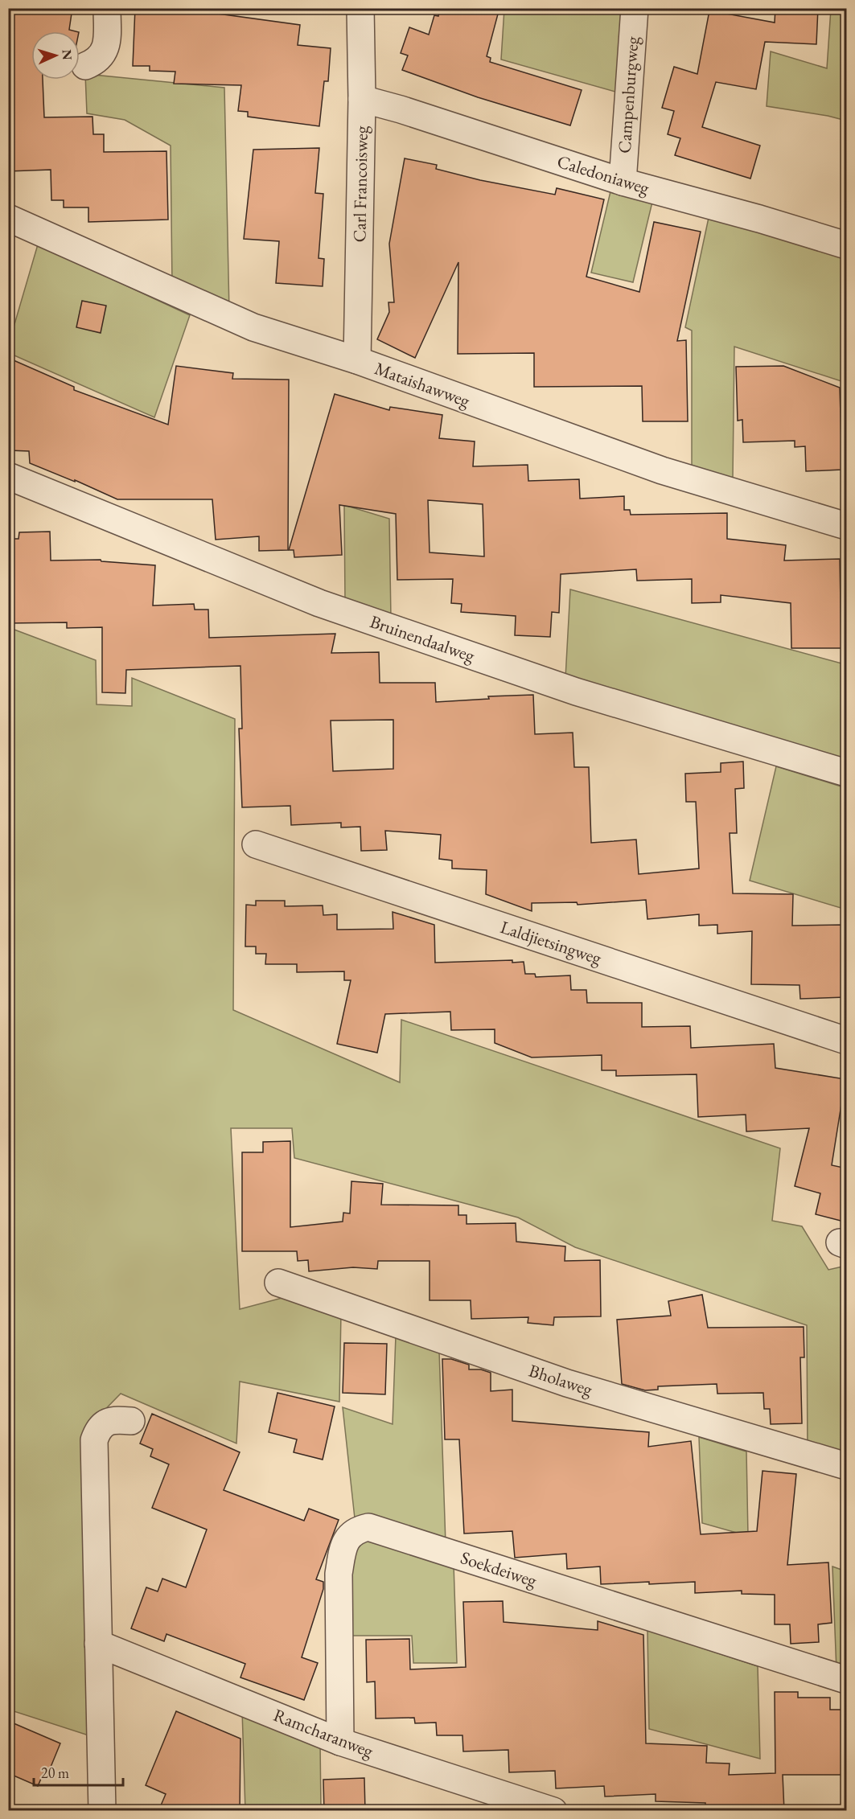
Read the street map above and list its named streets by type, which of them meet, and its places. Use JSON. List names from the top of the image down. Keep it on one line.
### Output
{"streets":{"street":["Campenburgweg","Caledoniaweg","Carl Francoisweg","Mataishawweg","Bruinendaalweg","Laldjietsingweg","Bholaweg","Soekdeiweg","Ramcharanweg"]},"crossings":[["Campenburgweg","Caledoniaweg"],["Caledoniaweg","Carl Francoisweg"],["Carl Francoisweg","Mataishawweg"],["Soekdeiweg","Ramcharanweg"]],"scale_bar":"20 m","north":"right"}
